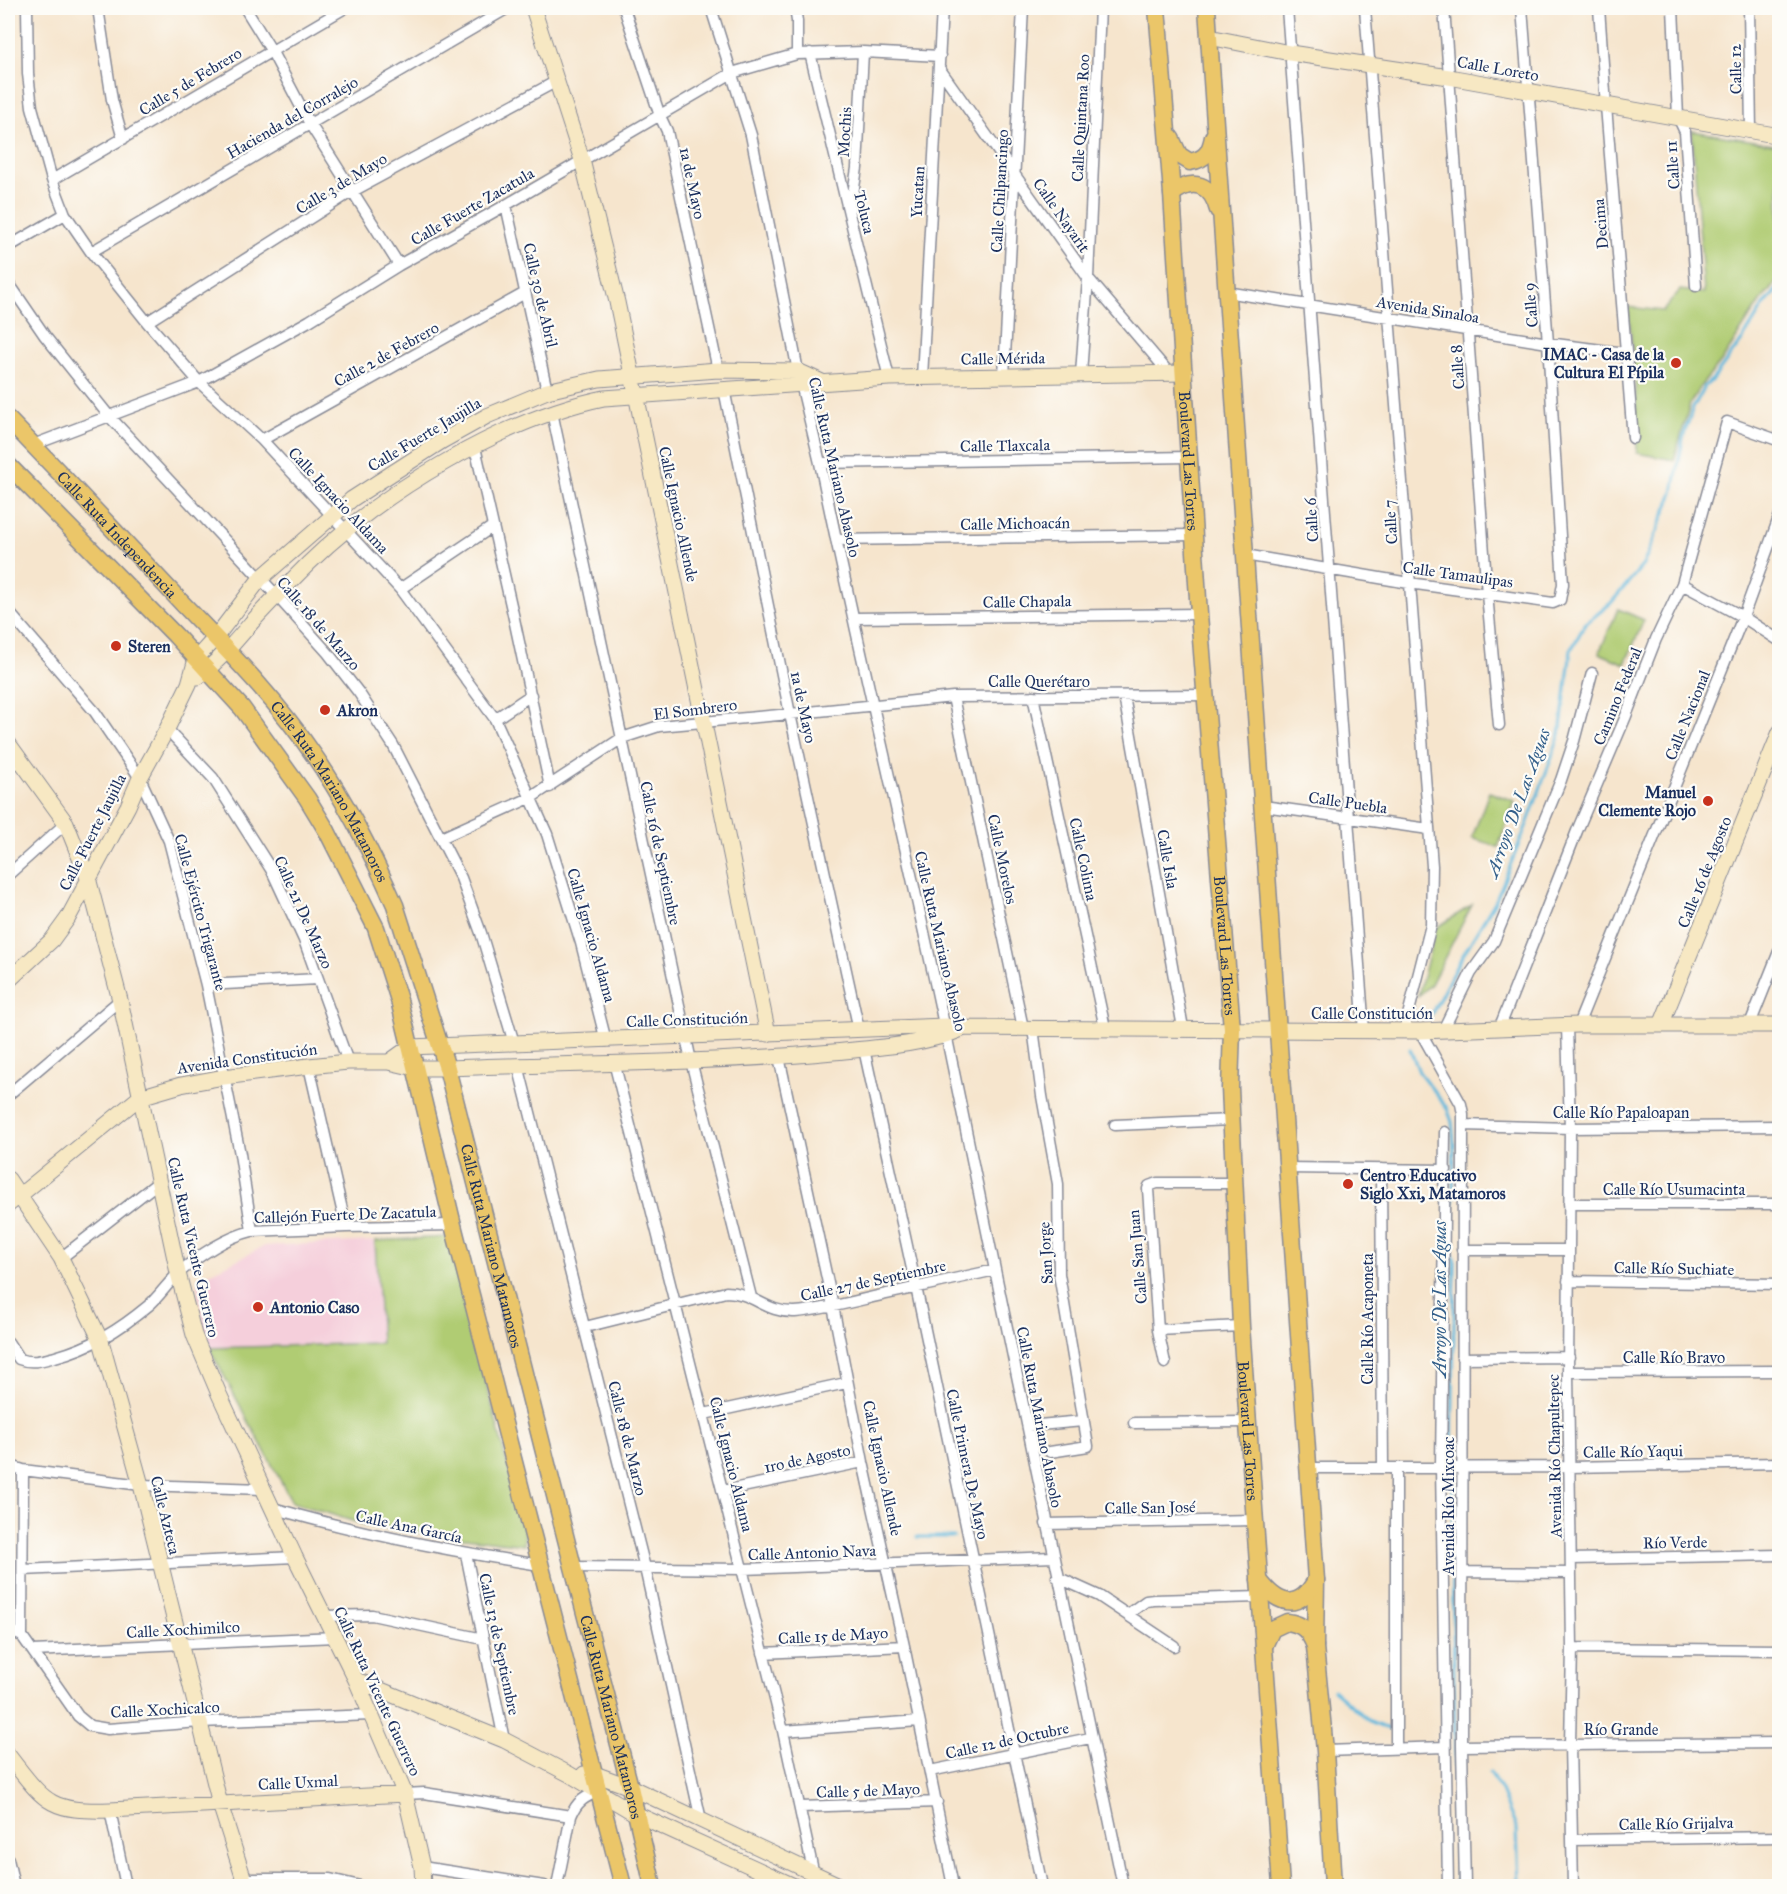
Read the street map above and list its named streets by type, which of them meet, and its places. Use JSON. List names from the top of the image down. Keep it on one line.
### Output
{"streets":{"main road":["Calle Loreto","Calle Mérida","Calle Fuerte Jaujilla","Boulevard Las Torres","Calle Ignacio Allende","Calle Ruta Independencia","Calle Ruta Mariano Matamoros","Calle 16 de Agosto","Calle Constitución","Avenida Constitución","Calle Ruta Vicente Guerrero","Calle Azteca","Calle Uxmal"],"street":["Calle 12","Calle 5 de Febrero","Hacienda del Corralejo","Calle Quintana Roo","Mochis","Calle 11","Calle 3 de Mayo","1a de Mayo","Calle Chilpancingo","Yucatan","Calle Fuerte Zacatula","Toluca","Calle Nayarit","Decima","Calle 30 de Abril","Calle 9","Avenida Sinaloa","Calle 2 de Febrero","Calle 8","Calle Tlaxcala","Calle Ruta Mariano Abasolo","Calle Ignacio Aldama","Calle 6","Calle 7","Calle Michoacán","Calle Tamaulipas","Calle Chapala","Calle 18 de Marzo","Calle Querétaro","Camino Federal","El Sombrero","Calle Nacional","Calle Puebla","Calle 16 de Septiembre","Calle Morelos","Calle Colima","Calle Isla","Calle Ejército Trigarante","Calle 21 De Marzo","Calle Río Papaloapan","Calle Río Usumacinta","Callejón Fuerte De Zacatula","San Jorge","Calle San Juan","Calle Río Suchiate","Calle 27 de Septiembre","Calle Río Acaponeta","Calle Río Bravo","Calle Río Yaqui","Avenida Río Chapultepec","1ro de Agosto","Calle Primera De Mayo","Avenida Río Mixcoac","Calle San José","Calle Ana García","Río Verde","Calle Antonio Nava","Calle Xochimilco","Calle 15 de Mayo","Calle 13 de Septiembre","Calle Xochicalco","Río Grande","Calle 12 de Octubre","Calle 5 de Mayo","Calle Río Grijalva"]},"crossings":[["Calle Loreto","Calle 12"],["Calle Loreto","Calle 11"],["Calle Loreto","Decima"],["Calle Loreto","Calle 9"],["Calle Loreto","Calle 8"],["Calle Loreto","Calle 6"],["Calle Loreto","Calle 7"],["Calle 5 de Febrero","Calle Ignacio Aldama"],["Hacienda del Corralejo","Calle Ignacio Aldama"],["Calle Quintana Roo","Calle Nayarit"],["Calle Quintana Roo","Calle Mérida"],["Mochis","Calle Fuerte Zacatula"],["Mochis","Toluca"],["Calle 3 de Mayo","Calle Ignacio Aldama"],["Calle 3 de Mayo","Calle Ignacio Allende"],["1a de Mayo","Calle Fuerte Zacatula"],["1a de Mayo","Calle Fuerte Jaujilla"],["1a de Mayo","El Sombrero"],["1a de Mayo","Calle Constitución"],["Calle Chilpancingo","Calle Nayarit"],["Calle Chilpancingo","Calle Mérida"],["Yucatan","Calle Fuerte Zacatula"],["Yucatan","Calle Nayarit"],["Yucatan","Calle Mérida"],["Calle Fuerte Zacatula","Toluca"],["Calle Fuerte Zacatula","Calle 30 de Abril"],["Calle Fuerte Zacatula","Calle Ruta Mariano Abasolo"],["Calle Fuerte Zacatula","Calle Ignacio Aldama"],["Calle Fuerte Zacatula","Calle Ignacio Allende"],["Calle Fuerte Zacatula","Calle Ruta Independencia"],["Calle Fuerte Zacatula","Calle 18 de Marzo"],["Toluca","Calle Mérida"],["Calle Nayarit","Calle Mérida"],["Calle Nayarit","Boulevard Las Torres"],["Decima","Avenida Sinaloa"],["Calle 30 de Abril","Calle 2 de Febrero"],["Calle 30 de Abril","Calle Fuerte Jaujilla"],["Calle 9","Avenida Sinaloa"],["Calle 9","Calle Tamaulipas"],["Avenida Sinaloa","Calle 8"],["Avenida Sinaloa","Calle 6"],["Avenida Sinaloa","Calle 7"],["Calle 2 de Febrero","Calle Ignacio Aldama"],["Calle Mérida","Calle Fuerte Jaujilla"],["Calle Mérida","Boulevard Las Torres"],["Calle Mérida","Calle Ruta Mariano Abasolo"],["Calle 8","Calle Tamaulipas"],["Calle Fuerte Jaujilla","Calle Ruta Mariano Abasolo"],["Calle Fuerte Jaujilla","Calle Ignacio Aldama"],["Calle Fuerte Jaujilla","Calle Ignacio Allende"],["Calle Fuerte Jaujilla","Calle Ruta Independencia"],["Calle Fuerte Jaujilla","Calle 18 de Marzo"],["Calle Fuerte Jaujilla","Calle Ruta Mariano Matamoros"],["Calle Fuerte Jaujilla","Calle 16 de Septiembre"],["Calle Fuerte Jaujilla","Calle Ejército Trigarante"],["Calle Fuerte Jaujilla","Calle 21 De Marzo"],["Calle Fuerte Jaujilla","Calle Ruta Vicente Guerrero"],["Calle Tlaxcala","Boulevard Las Torres"],["Calle Tlaxcala","Calle Ruta Mariano Abasolo"],["Boulevard Las Torres","Calle Michoacán"],["Boulevard Las Torres","Calle Chapala"],["Boulevard Las Torres","Calle Querétaro"],["Boulevard Las Torres","Calle Constitución"],["Boulevard Las Torres","Calle San Juan"],["Boulevard Las Torres","Calle San José"],["Calle Ruta Mariano Abasolo","Calle Michoacán"],["Calle Ruta Mariano Abasolo","Calle Chapala"],["Calle Ruta Mariano Abasolo","Calle Querétaro"],["Calle Ruta Mariano Abasolo","El Sombrero"],["Calle Ruta Mariano Abasolo","Calle Constitución"],["Calle Ruta Mariano Abasolo","Calle 27 de Septiembre"],["Calle Ruta Mariano Abasolo","Calle San José"],["Calle Ruta Mariano Abasolo","Calle Antonio Nava"],["Calle Ruta Mariano Abasolo","Calle 12 de Octubre"],["Calle Ignacio Aldama","El Sombrero"],["Calle Ignacio Aldama","Calle Constitución"],["Calle Ignacio Aldama","Calle 27 de Septiembre"],["Calle Ignacio Aldama","1ro de Agosto"],["Calle Ignacio Aldama","Calle Antonio Nava"],["Calle Ignacio Aldama","Calle 15 de Mayo"],["Calle Ignacio Aldama","Calle 5 de Mayo"],["Calle Ignacio Allende","El Sombrero"],["Calle Ignacio Allende","Calle Constitución"],["Calle Ignacio Allende","Calle 27 de Septiembre"],["Calle Ignacio Allende","1ro de Agosto"],["Calle Ignacio Allende","Calle Antonio Nava"],["Calle Ignacio Allende","Calle 15 de Mayo"],["Calle Ignacio Allende","Calle 12 de Octubre"],["Calle Ignacio Allende","Calle 5 de Mayo"],["Calle 6","Calle Tamaulipas"],["Calle 6","Calle Puebla"],["Calle 6","Calle Constitución"],["Calle 7","Calle Tamaulipas"],["Calle 7","Calle Puebla"],["Calle 7","Calle Constitución"],["Calle Ruta Independencia","Calle Ruta Mariano Matamoros"],["Calle 18 de Marzo","El Sombrero"],["Calle 18 de Marzo","Calle Constitución"],["Calle 18 de Marzo","Calle 27 de Septiembre"],["Calle 18 de Marzo","Calle Antonio Nava"],["Calle Querétaro","El Sombrero"],["Calle Querétaro","Calle Morelos"],["Calle Querétaro","Calle Colima"],["Calle Querétaro","Calle Isla"],["Camino Federal","Calle Constitución"],["El Sombrero","Calle 16 de Septiembre"],["Calle Nacional","Calle Constitución"],["Calle Nacional","Avenida Río Chapultepec"],["Calle Ruta Mariano Matamoros","Calle Constitución"],["Calle Ruta Mariano Matamoros","Avenida Constitución"],["Calle Ruta Mariano Matamoros","Callejón Fuerte De Zacatula"],["Calle Ruta Mariano Matamoros","Calle Ana García"],["Calle Ruta Mariano Matamoros","Calle Antonio Nava"],["Calle 16 de Septiembre","Calle Constitución"],["Calle 16 de Septiembre","Calle 27 de Septiembre"],["Calle Morelos","Calle Constitución"],["Calle Morelos","San Jorge"],["Calle Colima","Calle Constitución"],["Calle Isla","Calle Constitución"],["Calle 16 de Agosto","Calle Constitución"],["Calle Ejército Trigarante","Avenida Constitución"],["Calle Ejército Trigarante","Callejón Fuerte De Zacatula"],["Calle 21 De Marzo","Avenida Constitución"],["Calle Constitución","Avenida Constitución"],["Calle Constitución","San Jorge"],["Calle Constitución","Avenida Río Chapultepec"],["Calle Constitución","Calle Primera De Mayo"],["Calle Constitución","Avenida Río Mixcoac"],["Avenida Constitución","Calle Ruta Vicente Guerrero"],["Avenida Constitución","Calle Azteca"],["Calle Río Papaloapan","Avenida Río Chapultepec"],["Calle Río Papaloapan","Avenida Río Mixcoac"],["Calle Río Usumacinta","Avenida Río Chapultepec"],["Callejón Fuerte De Zacatula","Calle Ruta Vicente Guerrero"],["Callejón Fuerte De Zacatula","Calle Azteca"],["Calle Ruta Vicente Guerrero","Calle Ana García"],["Calle Ruta Vicente Guerrero","Calle Xochimilco"],["Calle Ruta Vicente Guerrero","Calle Xochicalco"],["Calle Ruta Vicente Guerrero","Calle Uxmal"],["Calle Río Suchiate","Avenida Río Chapultepec"],["Calle 27 de Septiembre","Calle Primera De Mayo"],["Calle Río Acaponeta","Calle Río Yaqui"],["Calle Río Bravo","Avenida Río Chapultepec"],["Calle Río Yaqui","Avenida Río Chapultepec"],["Calle Río Yaqui","Avenida Río Mixcoac"],["Avenida Río Chapultepec","Río Verde"],["Avenida Río Chapultepec","Río Grande"],["Avenida Río Chapultepec","Calle Río Grijalva"],["Calle Primera De Mayo","Calle Antonio Nava"],["Calle Primera De Mayo","Calle 12 de Octubre"],["Avenida Río Mixcoac","Río Grande"],["Calle Azteca","Calle Xochimilco"],["Calle Azteca","Calle Xochicalco"],["Calle Azteca","Calle Uxmal"],["Calle Ana García","Calle 13 de Septiembre"],["Calle Xochimilco","Calle Xochicalco"]],"water":["Arroyo De Las Aguas"],"places":["IMAC - Casa de la Cultura El Pípila","Steren","Akron","Manuel Clemente Rojo","Centro Educativo Siglo Xxi, Matamoros","Antonio Caso"]}
